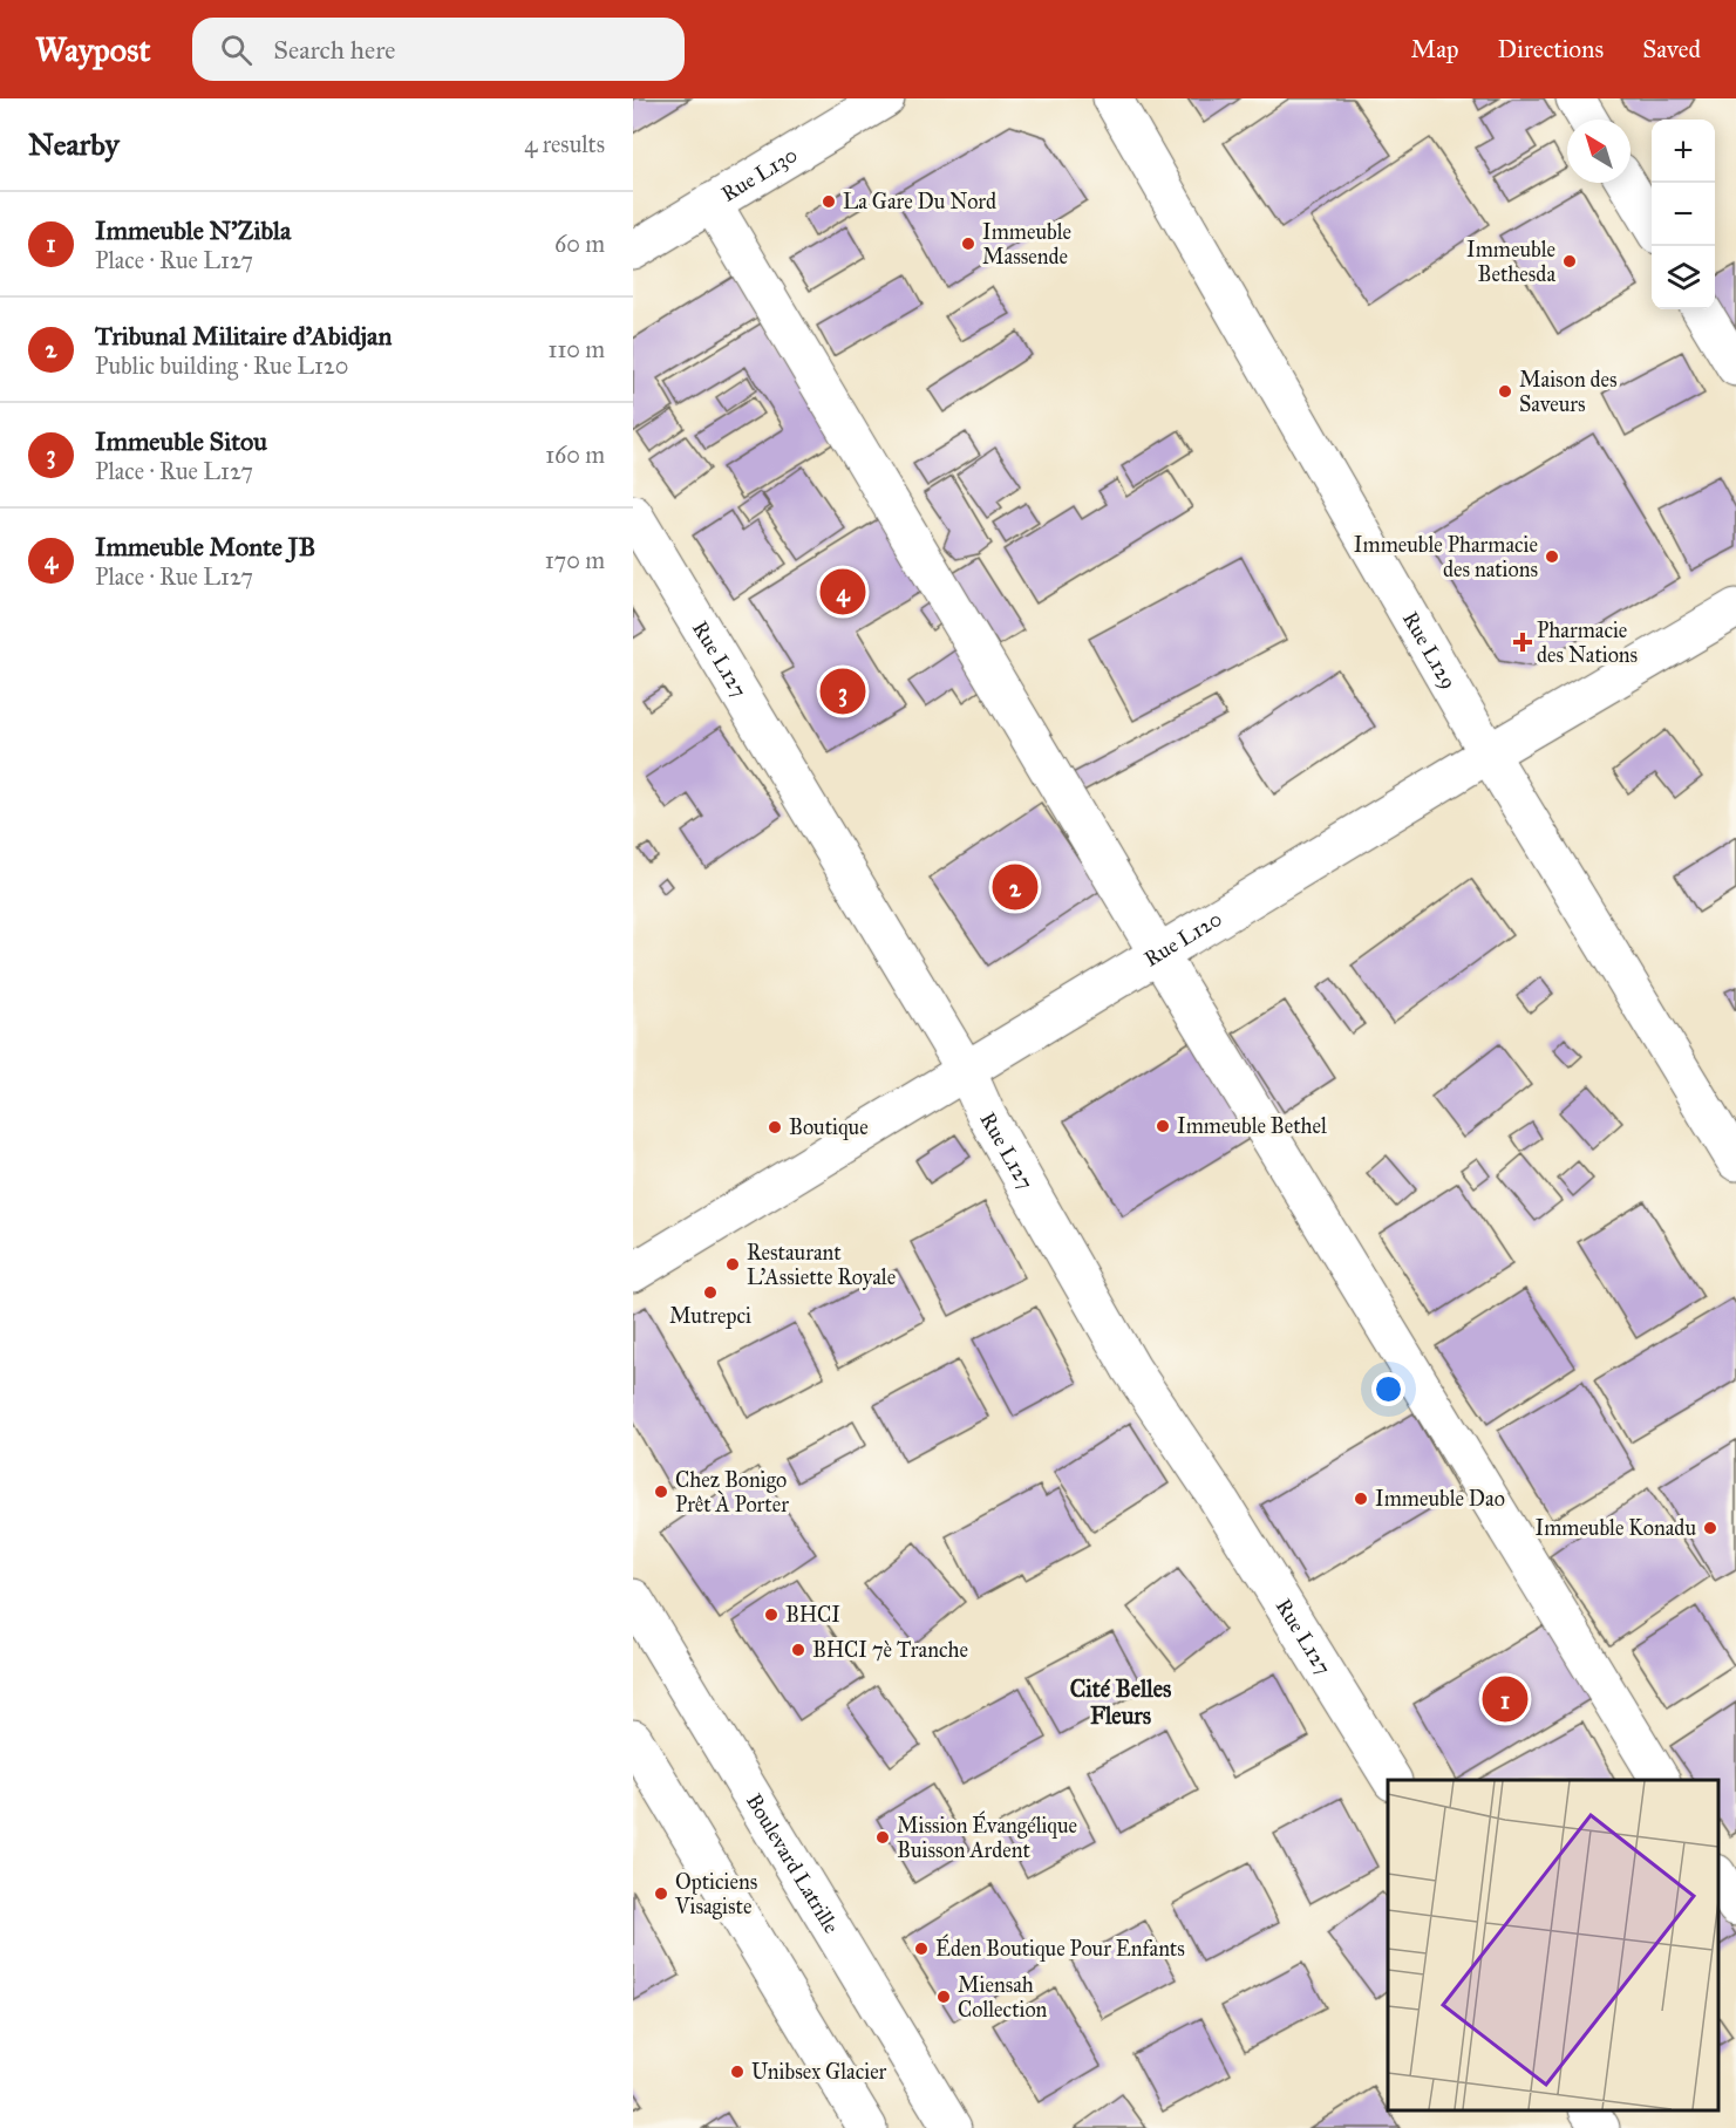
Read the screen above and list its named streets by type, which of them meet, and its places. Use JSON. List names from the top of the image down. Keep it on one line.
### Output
{"streets":{"street":["Rue L130","Rue L129","Rue L127","Rue L120","Boulevard Latrille"]},"crossings":[["Rue L129","Rue L120"],["Rue L127","Rue L120"]],"districts":["Cité Belles Fleurs"],"places":{"other":["La Gare Du Nord","Immeuble Massende","Immeuble Bethesda","Maison des Saveurs","Immeuble Pharmacie des nations","Immeuble Bethel","Boutique","Restaurant L'Assiette Royale","Mutrepci","Chez Bonigo Prêt À Porter","Immeuble Dao","Immeuble Konadu","BHCI","BHCI 7è Tranche","Mission Évangélique Buisson Ardent","Opticiens Visagiste","Éden Boutique Pour Enfants","Miensah Collection","Unibsex Glacier"],"health":["Pharmacie des Nations"]},"north":"top left","page":{"header":"Waypost","search":"Search here","nav":["Map","Directions","Saved"],"heading":["Nearby","4 results"],"map_buttons":["+","−"],"list":[{"mark":"1","name":"Immeuble N'Zibla","note":"Place · Rue L127","value":"60 m"},{"mark":"2","name":"Tribunal Militaire d'Abidjan","note":"Public building · Rue L120","value":"110 m"},{"mark":"3","name":"Immeuble Sitou","note":"Place · Rue L127","value":"160 m"},{"mark":"4","name":"Immeuble Monte JB","note":"Place · Rue L127","value":"170 m"}],"pins":["4","3","2","1"]}}
